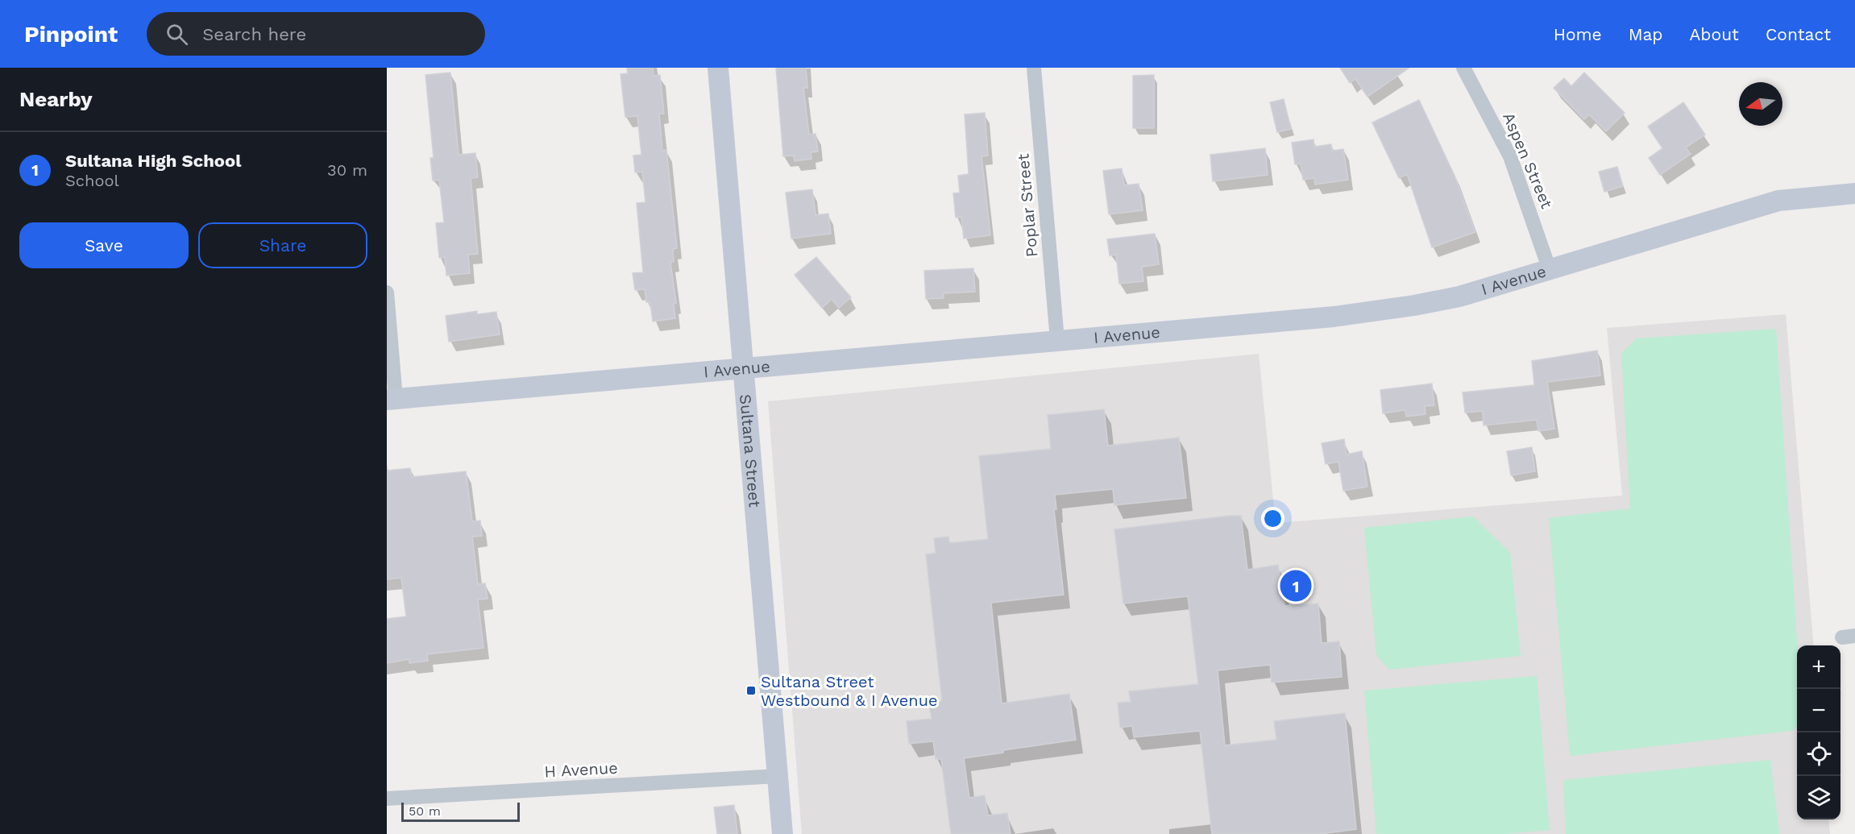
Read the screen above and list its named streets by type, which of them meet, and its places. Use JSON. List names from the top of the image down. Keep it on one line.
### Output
{"streets":{"main road":["I Avenue","Sultana Street"],"street":["Aspen Street","Poplar Street","H Avenue"]},"crossings":[["Aspen Street","I Avenue"],["Poplar Street","I Avenue"],["I Avenue","Sultana Street"],["Sultana Street","H Avenue"]],"places":{"transit":["Sultana Street Westbound & I Avenue"]},"scale_bar":"50 m","north":"left","page":{"header":"Pinpoint","search":"Search here","nav":["Home","Map","About","Contact"],"heading":"Nearby","list":[{"mark":"1","name":"Sultana High School","note":"School","value":"30 m"}],"buttons":["Save","Share"],"pins":"1","map_buttons":["+","−"],"scale":"50 m"}}
